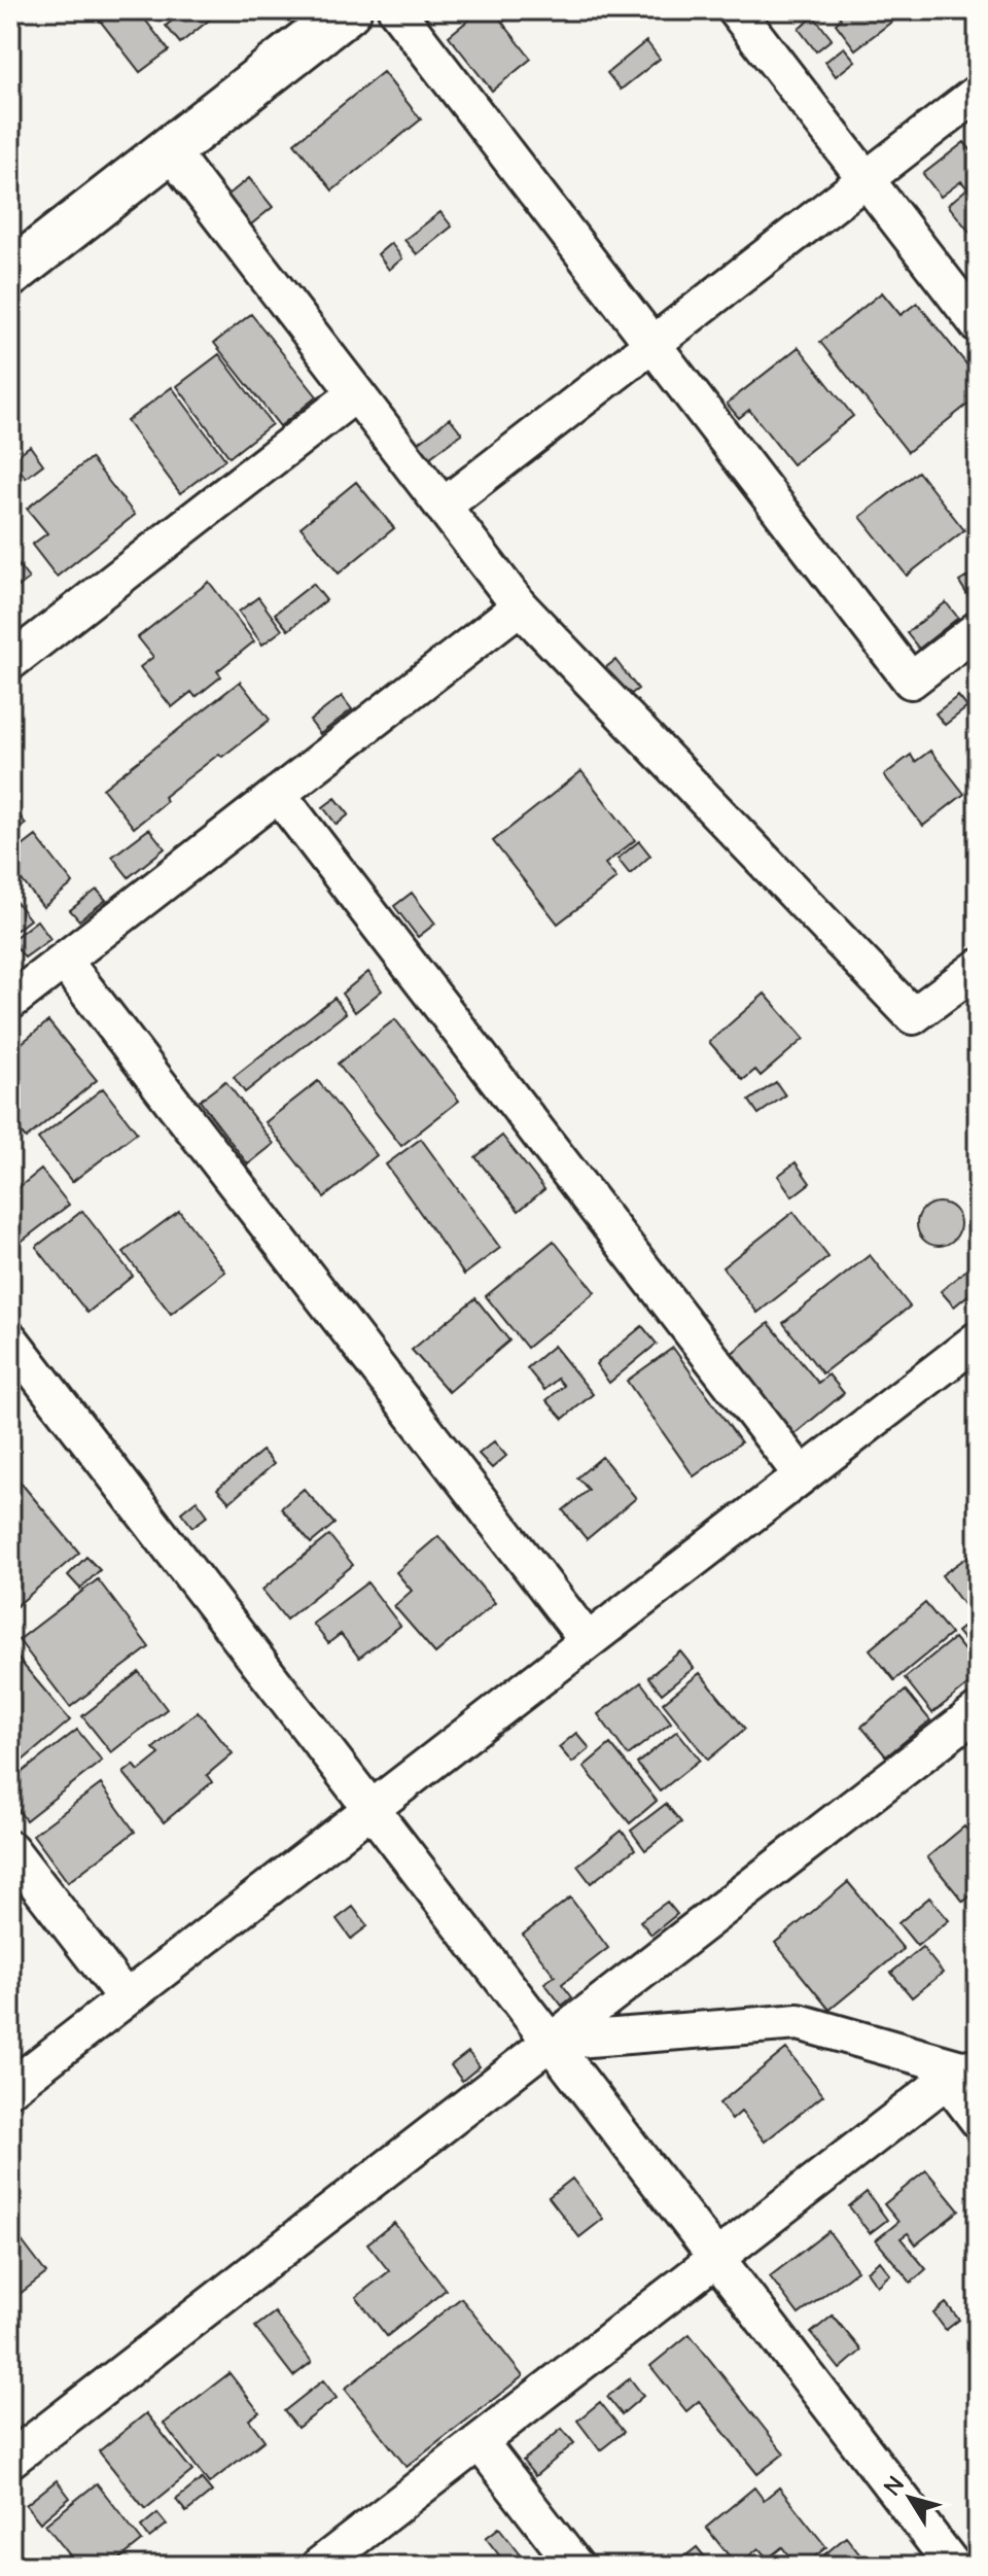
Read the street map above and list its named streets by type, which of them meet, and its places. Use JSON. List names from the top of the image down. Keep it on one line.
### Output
{"north":"top left"}
